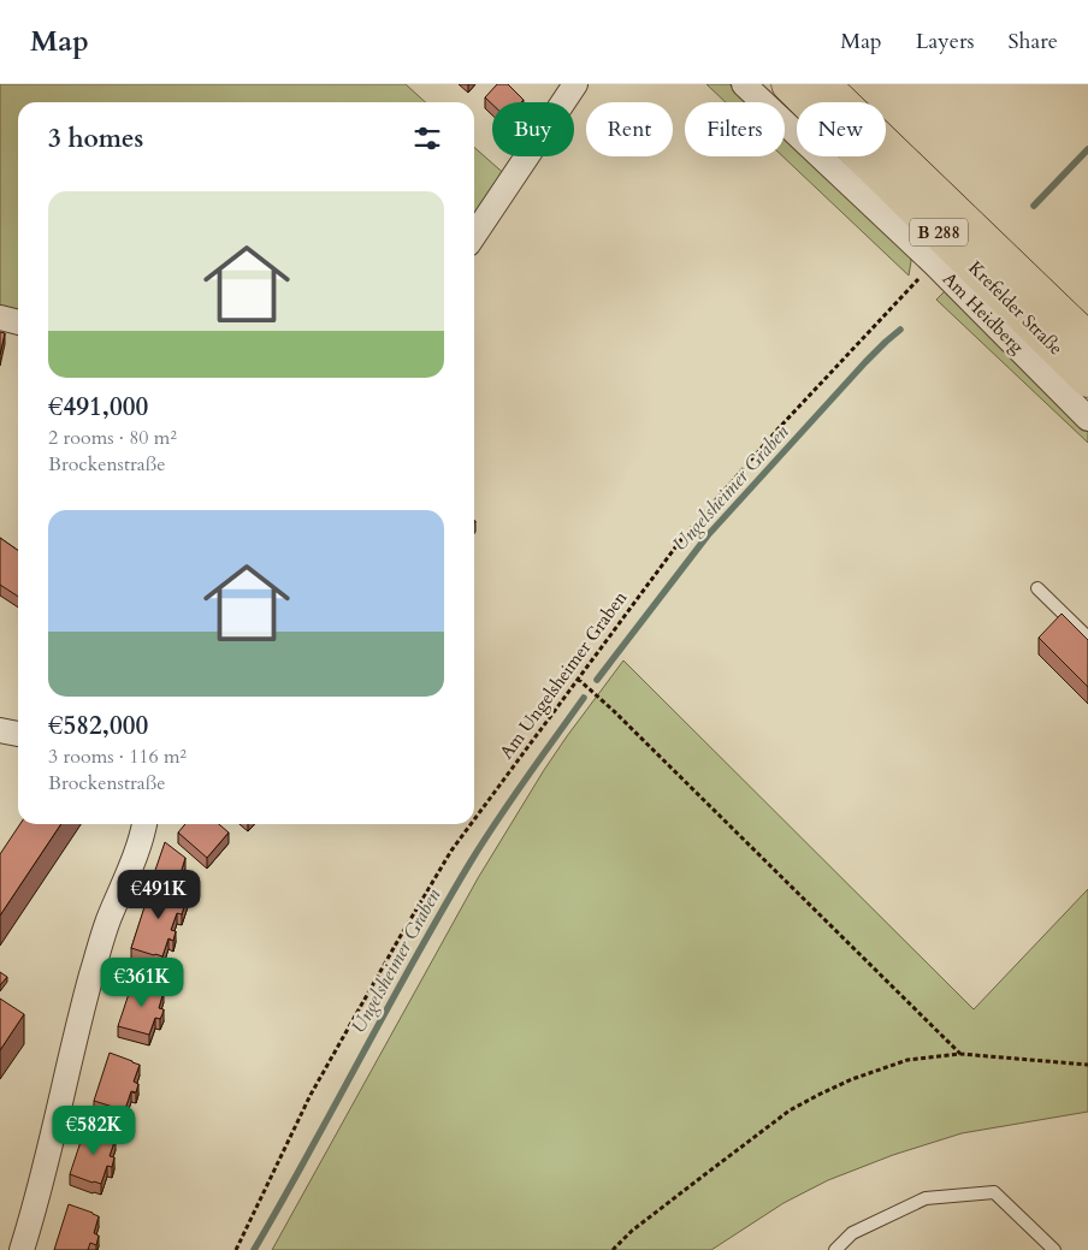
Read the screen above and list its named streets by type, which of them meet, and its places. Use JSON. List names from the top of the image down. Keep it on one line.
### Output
{"streets":{"highway":["B 288","Krefelder Straße"],"street":["Am Heidberg"],"path":["Am Ungelsheimer Graben"]},"crossings":[["Am Heidberg","Am Ungelsheimer Graben"]],"water":["Ungelsheimer Graben"],"page":{"header":"Map","nav":["Map","Layers","Share"],"chip":["Buy","Rent","Filters","New"],"heading":"3 homes","list":[{"name":"€491,000","note":"2 rooms · 80 m² · Brockenstraße"},{"name":"€582,000","note":"3 rooms · 116 m² · Brockenstraße"}],"price":["€491K","€361K","€582K"]}}
